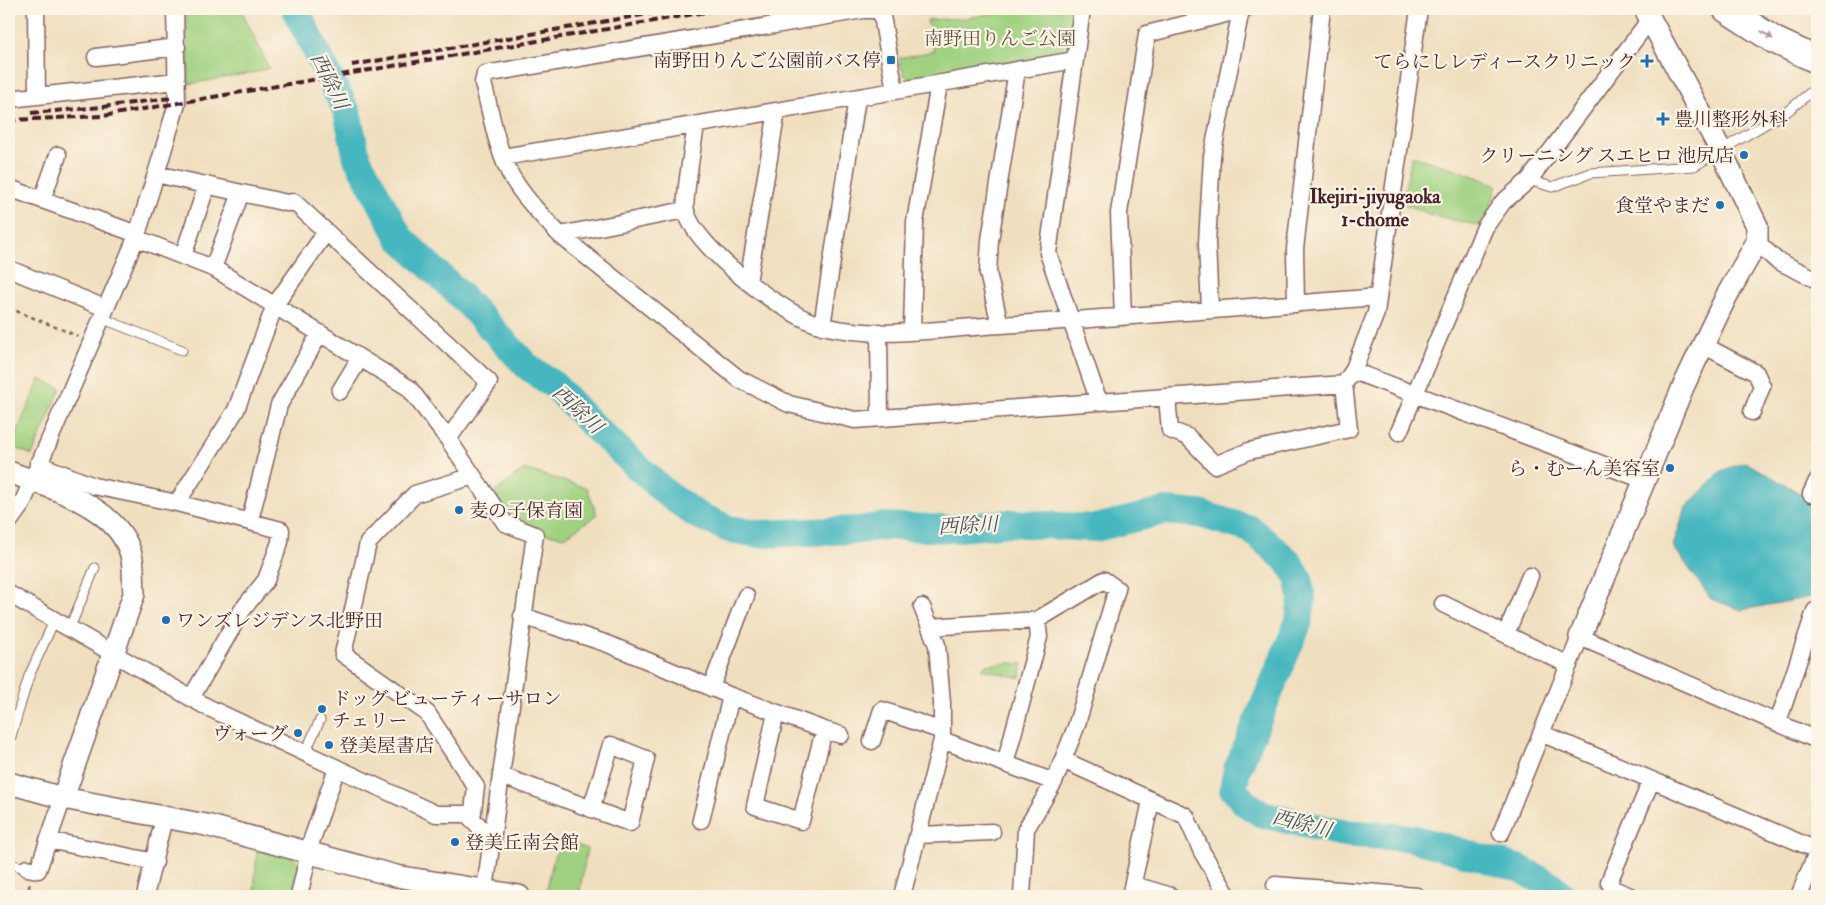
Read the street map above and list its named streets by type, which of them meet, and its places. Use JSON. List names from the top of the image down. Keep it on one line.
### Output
{"districts":["Ikejiri-jiyugaoka 1-chome"],"water":["西除川"],"parks":["南野田りんご公園"],"places":{"transit":["南野田りんご公園前バス停"],"health":["てらにしレディースクリニック","豊川整形外科"],"other":["クリーニング スエヒロ 池尻店","食堂やまだ","ら・むーん美容室","麦の子保育園","ワンズレジデンス北野田","ドッグ ビューティーサロン チェリー","ヴォーグ","登美屋書店","登美丘南会館"]}}
